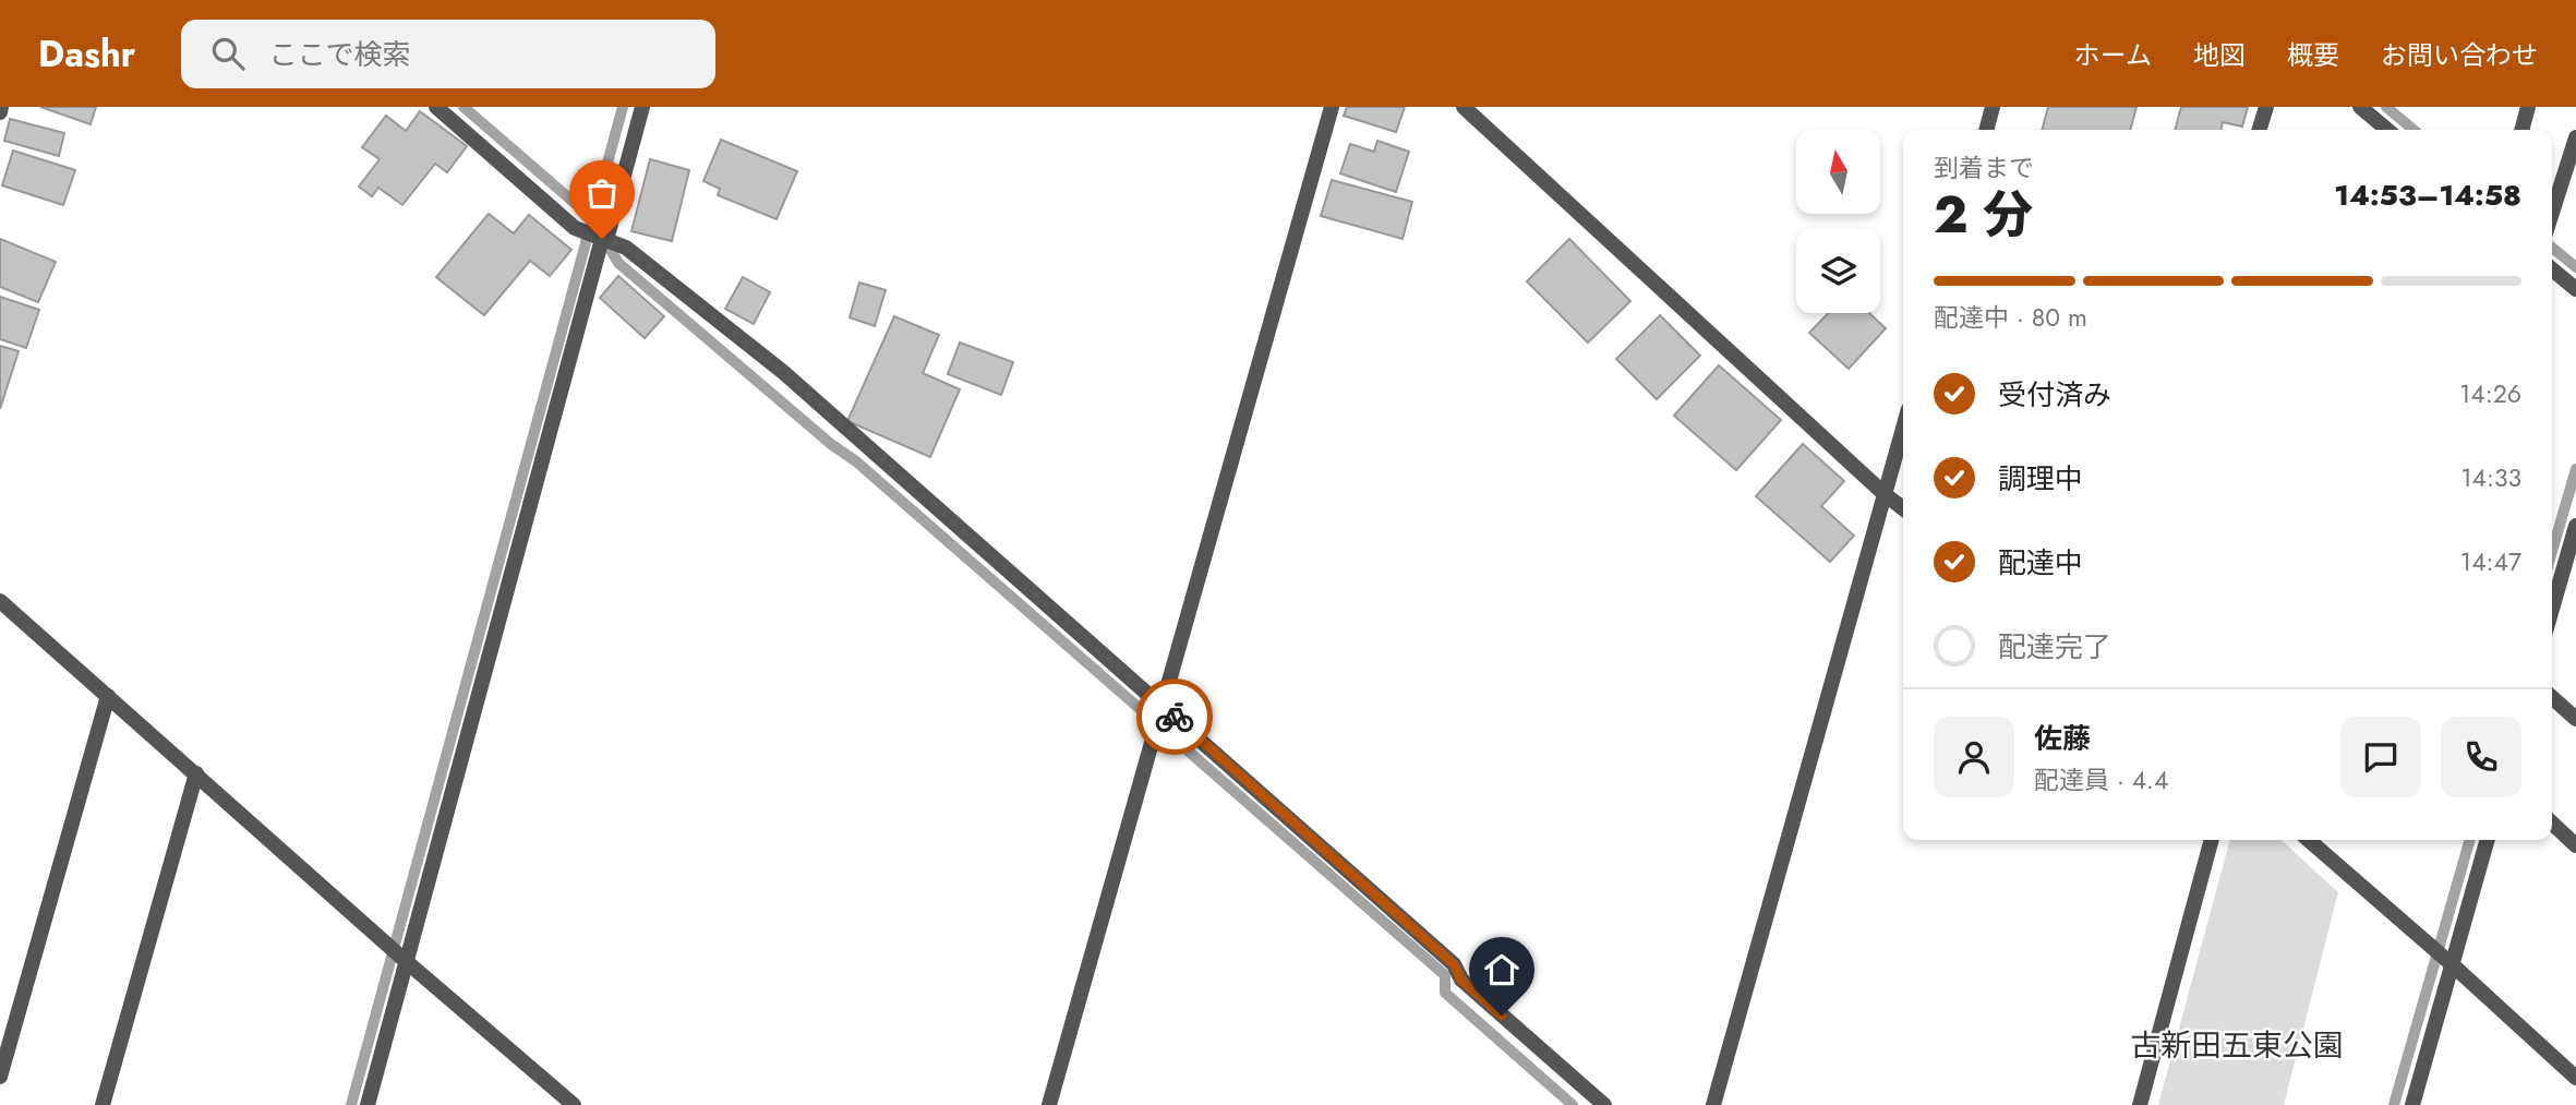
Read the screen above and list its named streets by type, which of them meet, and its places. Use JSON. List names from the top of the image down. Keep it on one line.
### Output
{"parks":["古新田五東公園"],"north":"top","page":{"header":"Dashr","search":"ここで検索","nav":["ホーム","地図","概要","お問い合わせ"],"heading":["2 分","到着まで","14:53–14:58"],"panel":["佐藤","配達員 · 4.4"],"bar":"配達中 · 80 m","list":[["受付済み","14:26"],["調理中","14:33"],["配達中","14:47"],"配達完了"]}}
